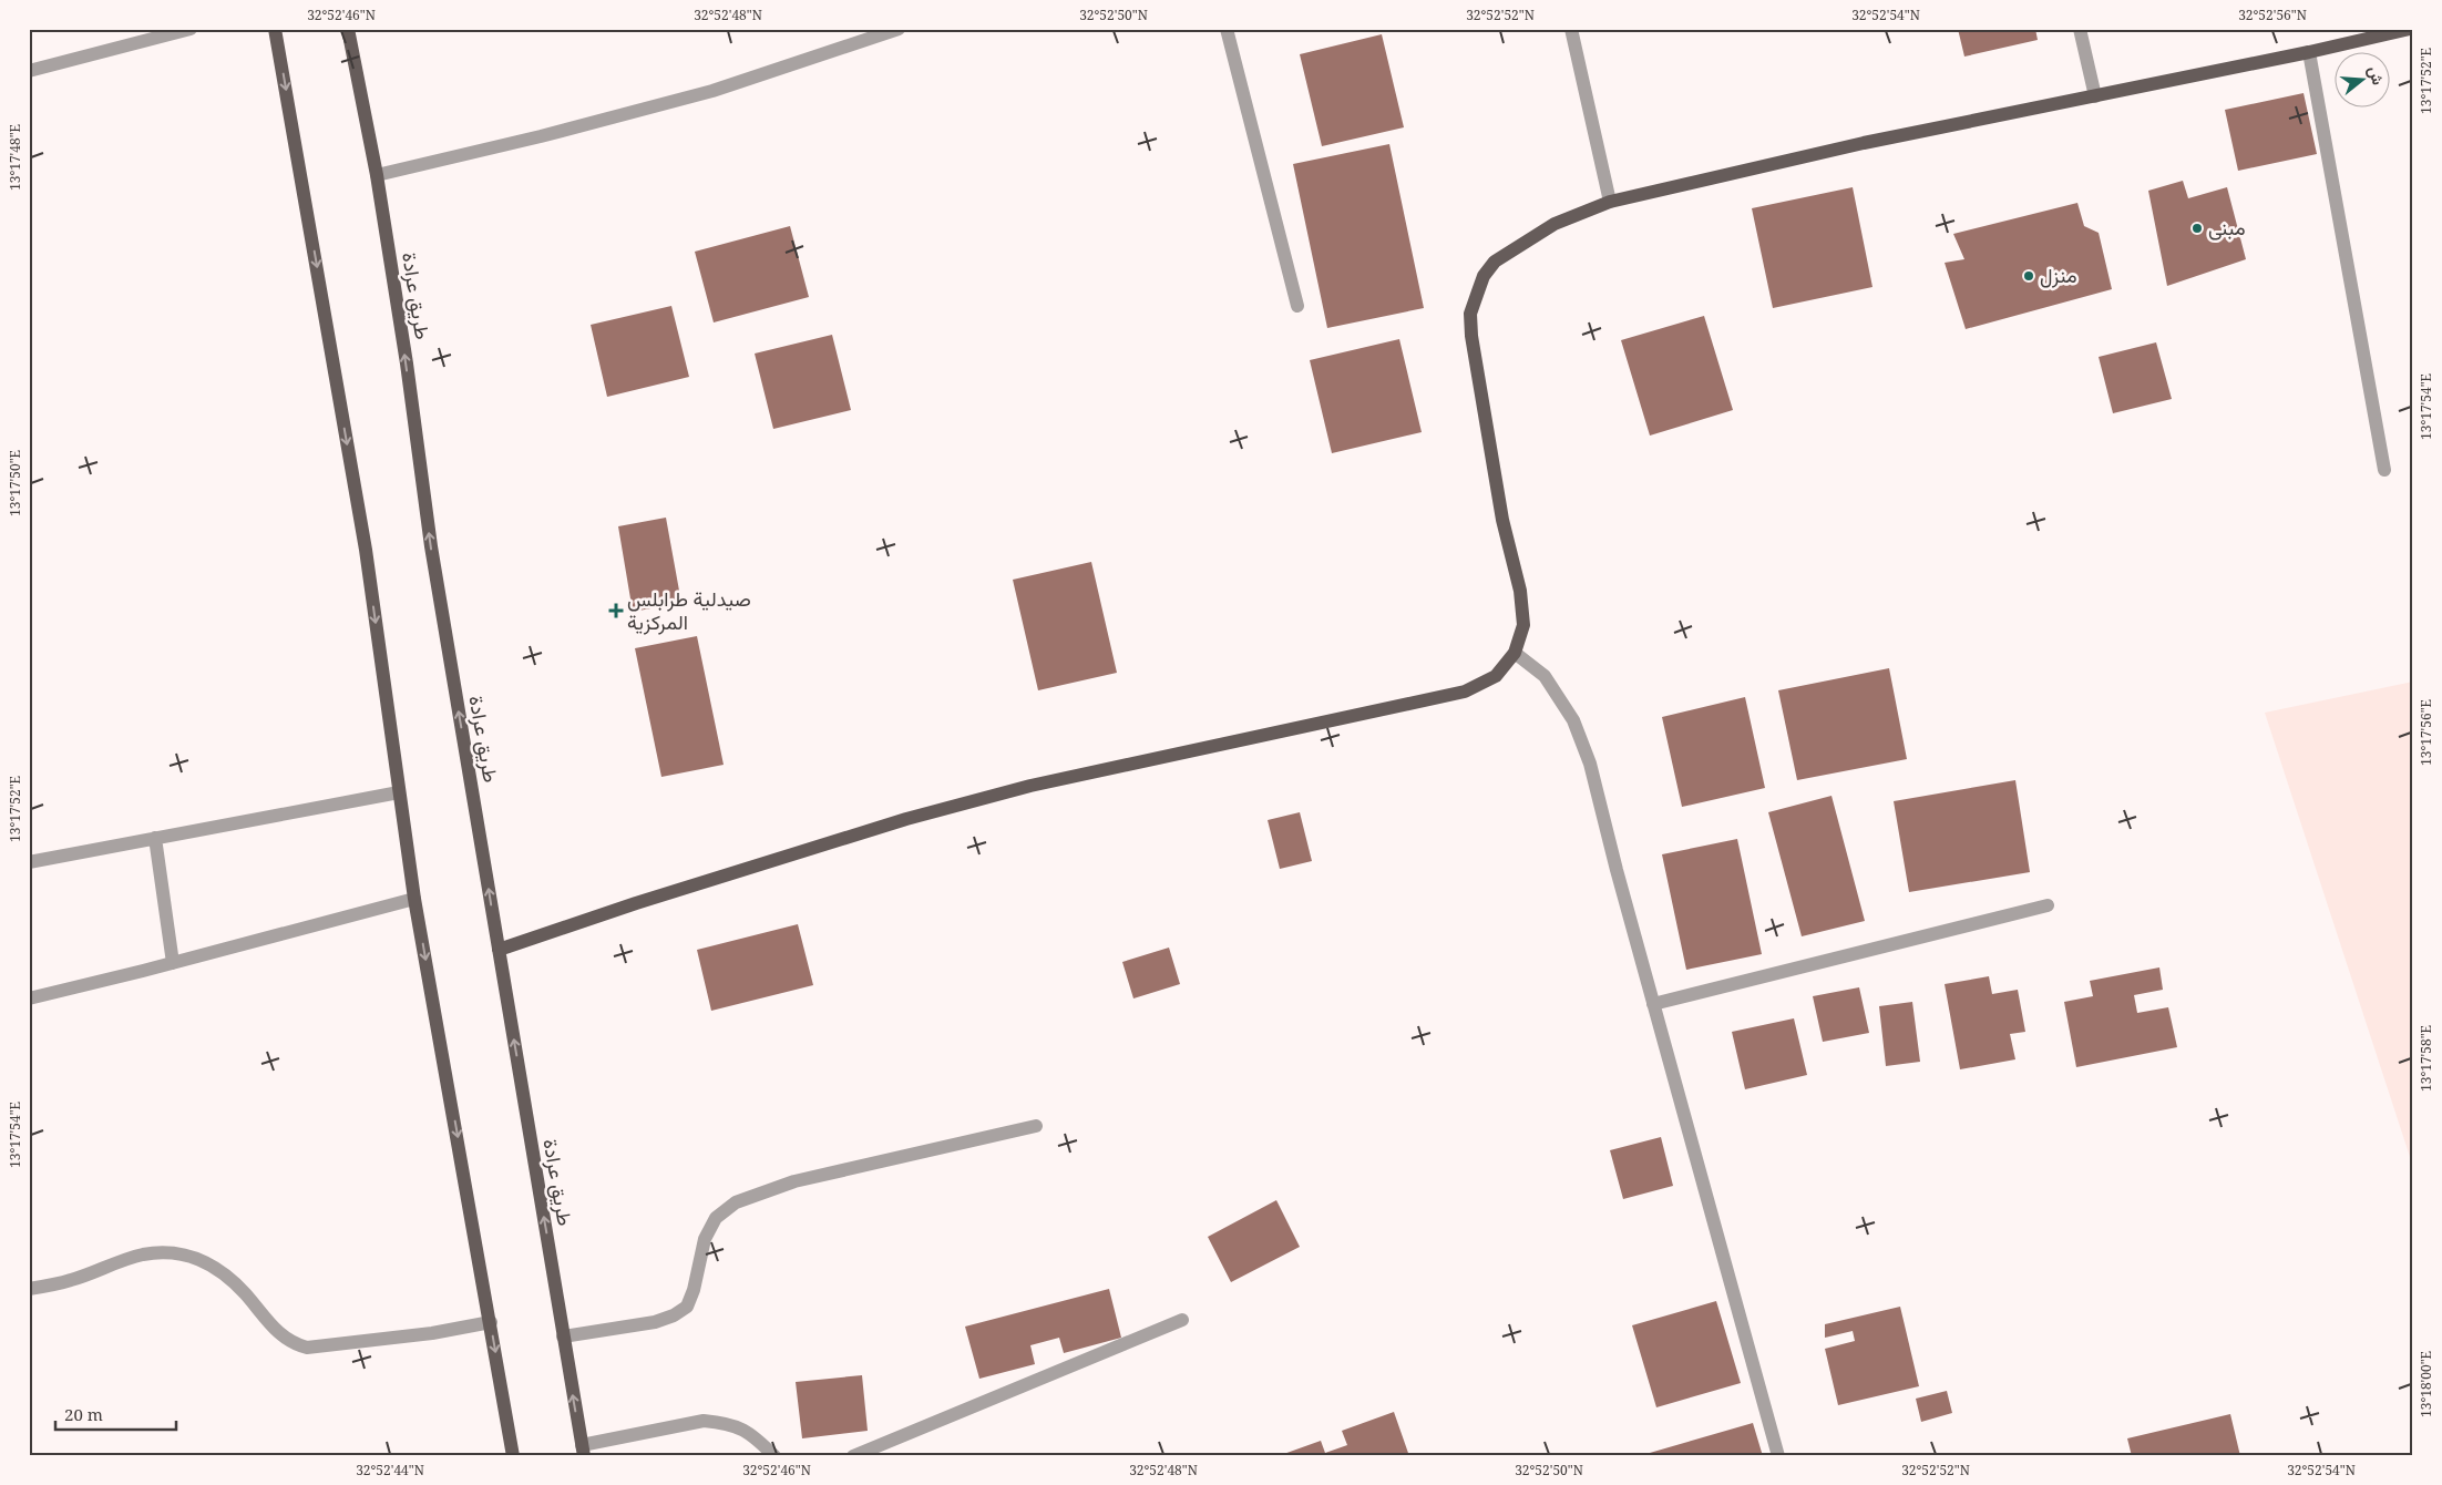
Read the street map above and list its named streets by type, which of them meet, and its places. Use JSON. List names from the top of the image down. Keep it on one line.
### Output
{"streets":{"main road":["طريق عرادة"]},"places":{"other":["مبنى","منزل"],"health":["صيدلية طرابلس المركزية"]},"scale_bar":"20 m","north":"right","coordinates":["32°52'46\"N","32°52'48\"N","32°52'50\"N","32°52'52\"N","32°52'54\"N","32°52'56\"N","13°17'52\"E","13°17'48\"E","13°17'54\"E","13°17'50\"E","13°17'56\"E","13°17'58\"E","13°18'00\"E","32°52'44\"N"]}
